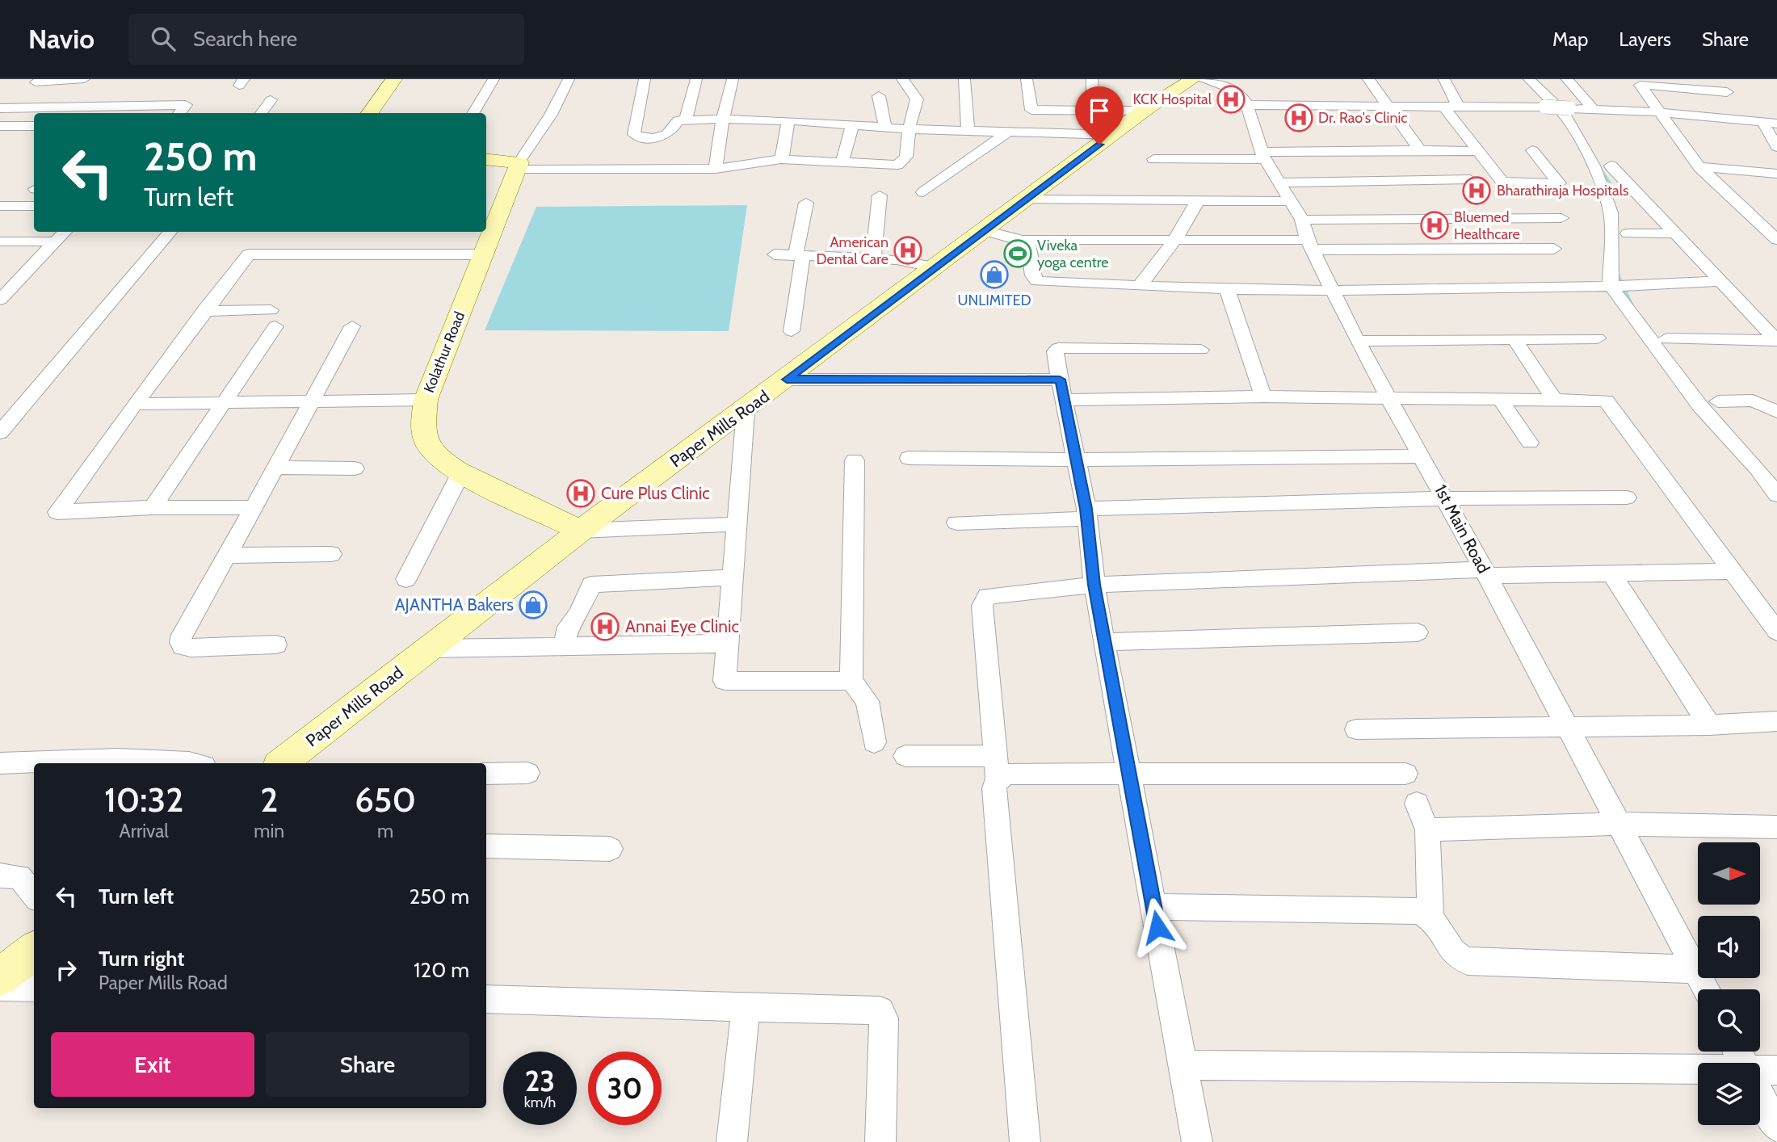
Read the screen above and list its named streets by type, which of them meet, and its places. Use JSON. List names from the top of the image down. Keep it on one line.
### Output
{"streets":{"main road":["Kolathur Road","Paper Mills Road"],"street":["1st Main Road"]},"crossings":[["Kolathur Road","Paper Mills Road"]],"places":{"hospital":["KCK Hospital","Dr. Rao's Clinic","Bharathiraja Hospitals","Bluemed Healthcare","American Dental Care","Cure Plus Clinic","Annai Eye Clinic"],"sports":["Viveka yoga centre"],"shop":["UNLIMITED","AJANTHA Bakers"]},"north":"right","page":{"header":"Navio","search":"Search here","nav":["Map","Layers","Share"],"turn":["250 m","Turn left"],"eta":["10:32","Arrival","2","min","650","m"],"list":[{"name":"Turn left","value":"250 m"},{"name":"Turn right","note":"Paper Mills Road","value":"120 m"}],"buttons":["Exit","Share"],"speed":"23 km/h","limit":"30"}}
